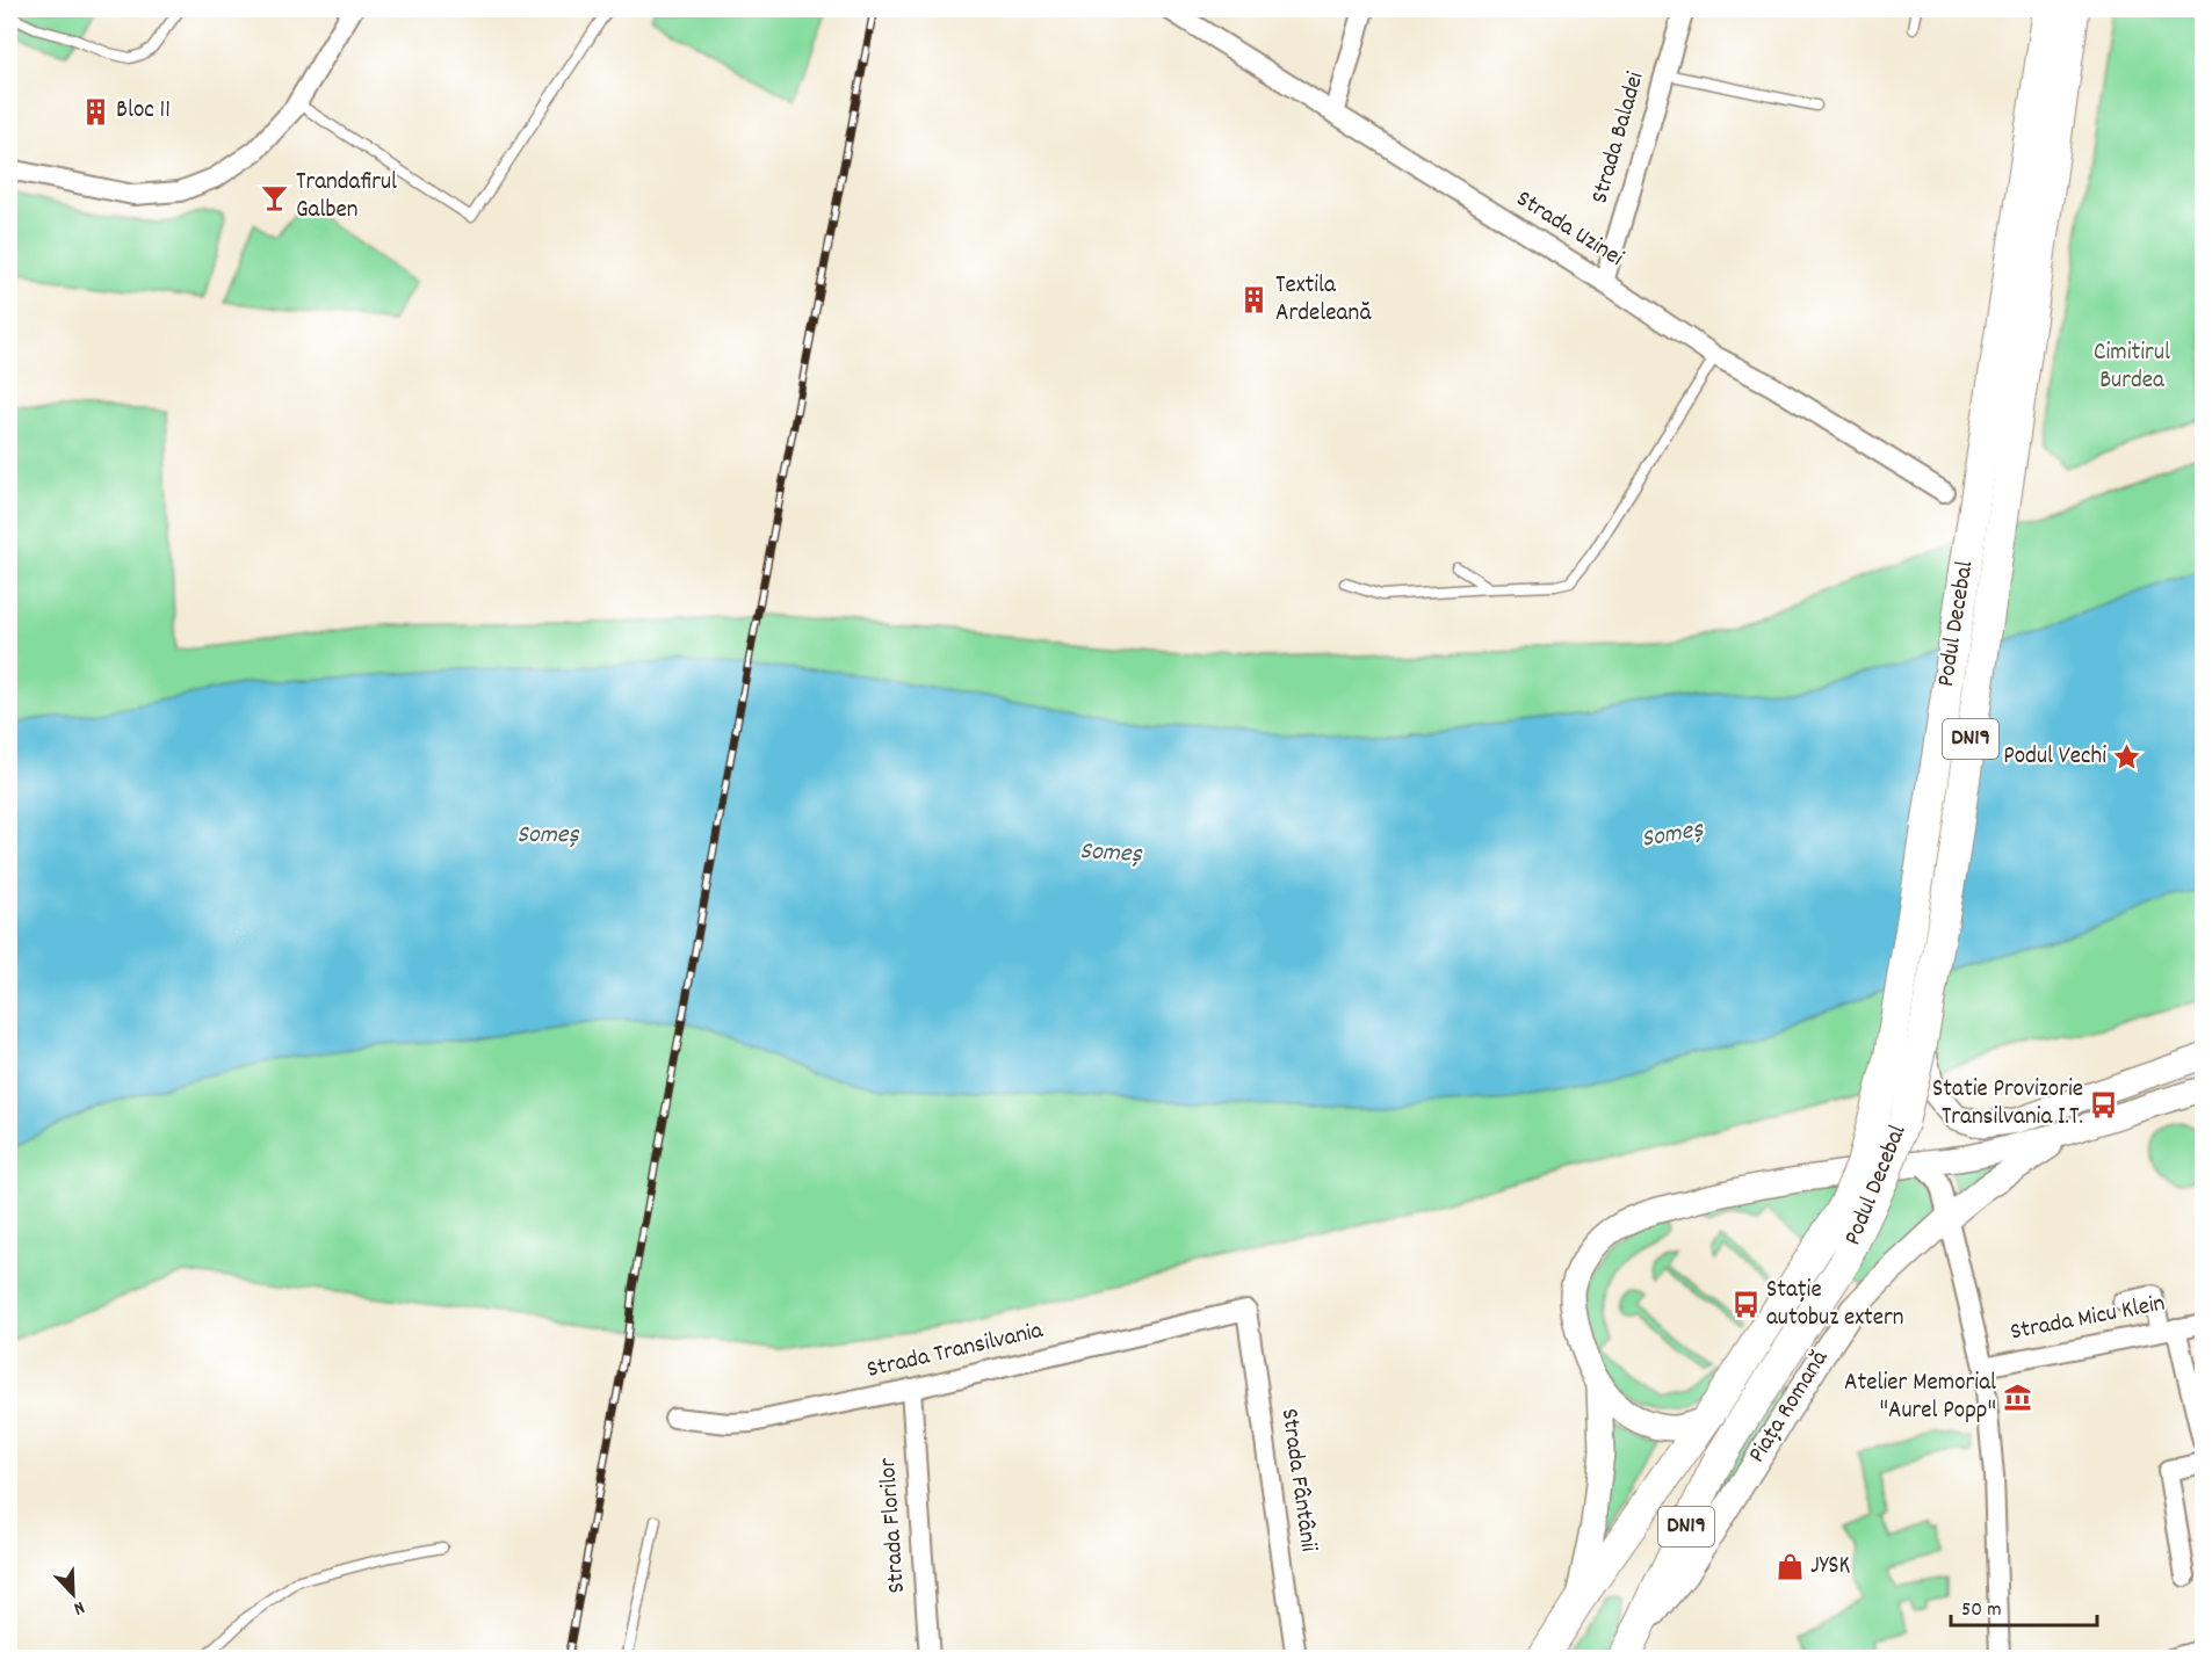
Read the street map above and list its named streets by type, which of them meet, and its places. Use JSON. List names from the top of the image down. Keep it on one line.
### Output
{"streets":{"main road":["Podul Decebal","DN19","Piața Romană"],"street":["Strada Baladei","Strada Uzinei","Strada Micu Klein","Strada Transilvania","Strada Fântânii","Strada Florilor"]},"crossings":[["Strada Baladei","Strada Uzinei"],["Podul Decebal","Piața Romană"],["Strada Transilvania","Strada Fântânii"],["Strada Transilvania","Strada Florilor"]],"water":["Someș"],"parks":["Cimitirul Burdea"],"places":{"building":["Bloc 11","Textila Ardeleană"],"bar":["Trandafirul Galben"],"place":["Podul Vechi"],"bus stop":["Statie Provizorie Transilvania I.T.","Stație autobuz extern"],"museum":["Atelier Memorial \"Aurel Popp\""],"shop":["JYSK"]},"scale_bar":"50 m","north":"bottom right"}
